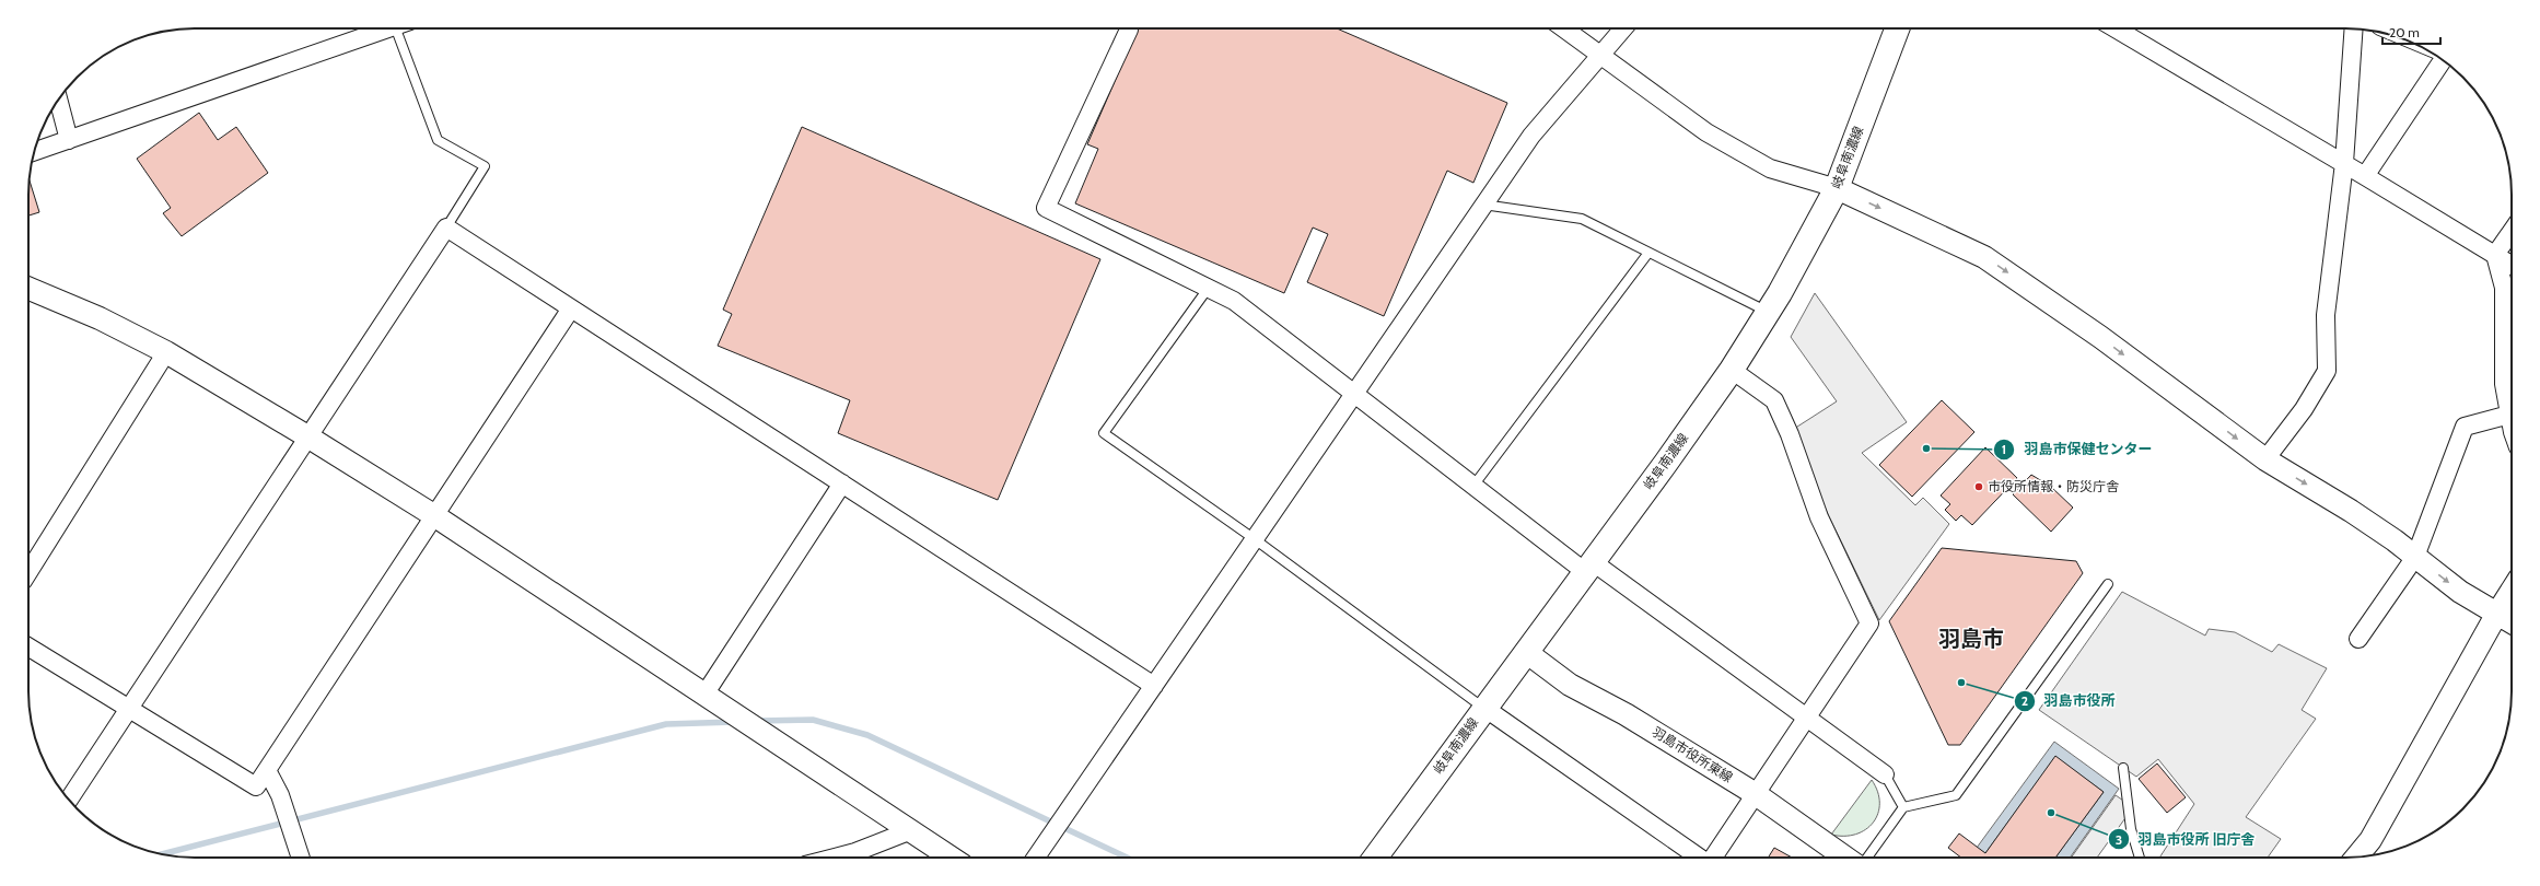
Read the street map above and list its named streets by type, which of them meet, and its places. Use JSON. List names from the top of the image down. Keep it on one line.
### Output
{"streets":{"main road":["岐阜南濃線"],"street":["羽島市役所東線"]},"crossings":[["岐阜南濃線","羽島市役所東線"]],"districts":["羽島市"],"places":["羽島市保健センター","市役所情報・防災庁舎","羽島市役所","羽島市役所 旧庁舎"],"scale_bar":"20 m"}
